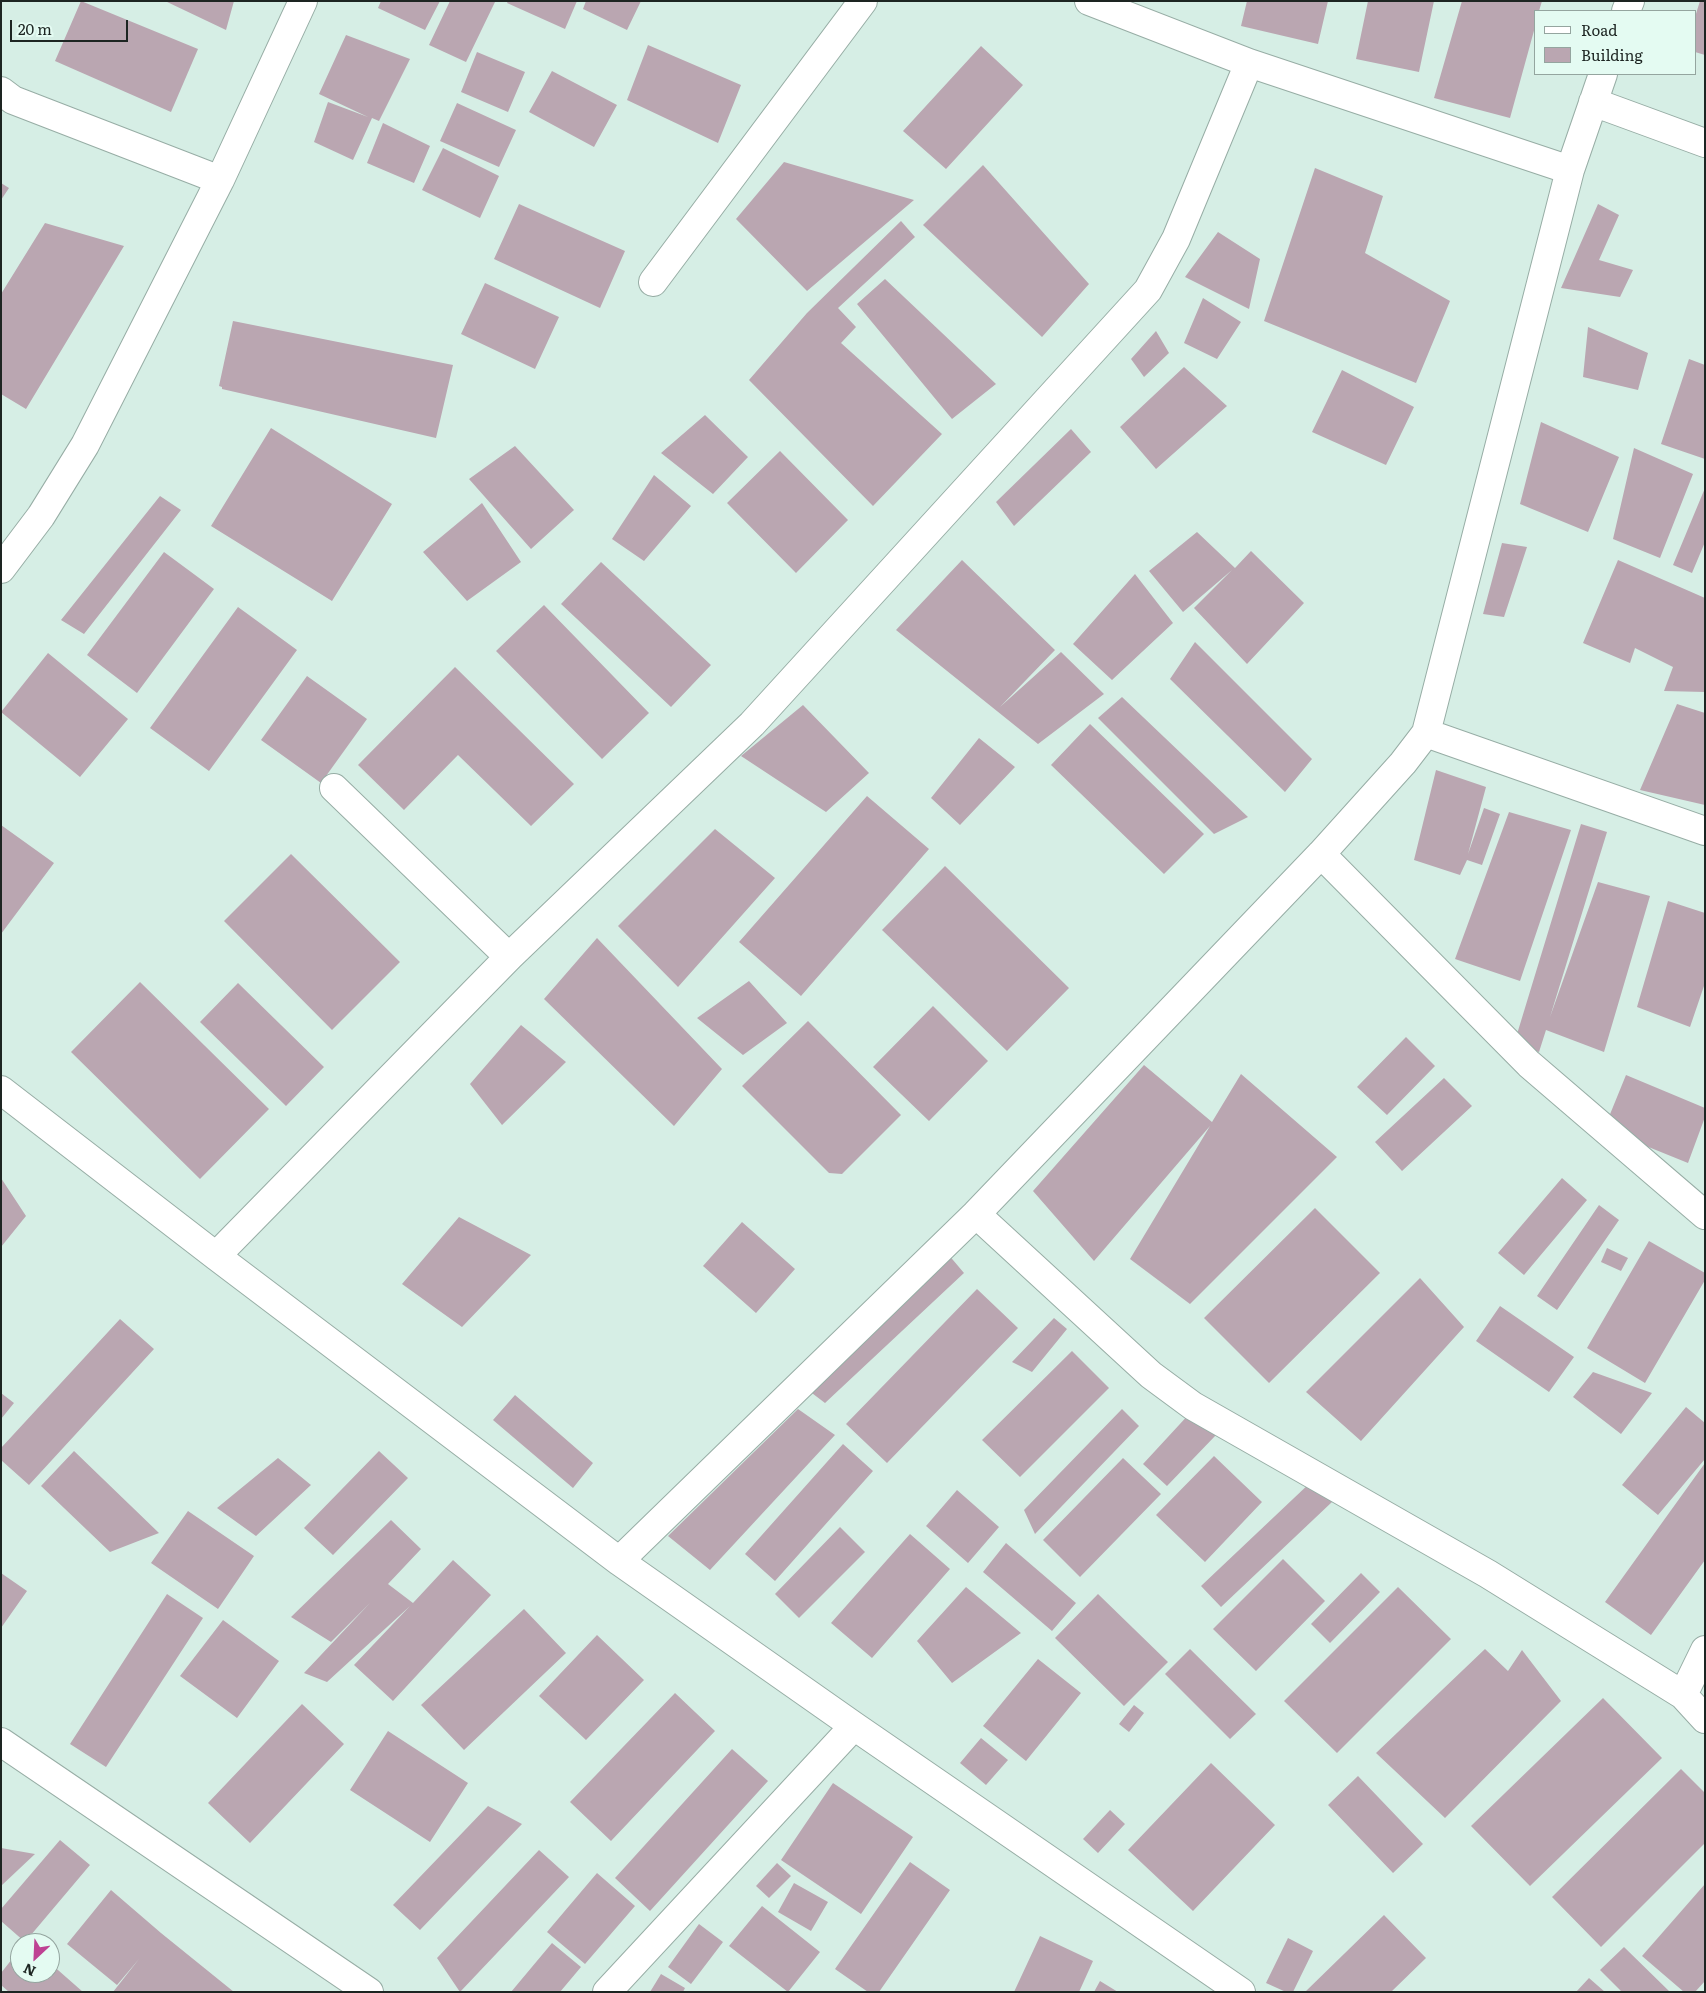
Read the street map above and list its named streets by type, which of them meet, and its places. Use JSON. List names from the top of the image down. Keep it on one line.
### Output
{"legend":["Road","Building"],"scale_bar":"20 m","north":"bottom left"}
